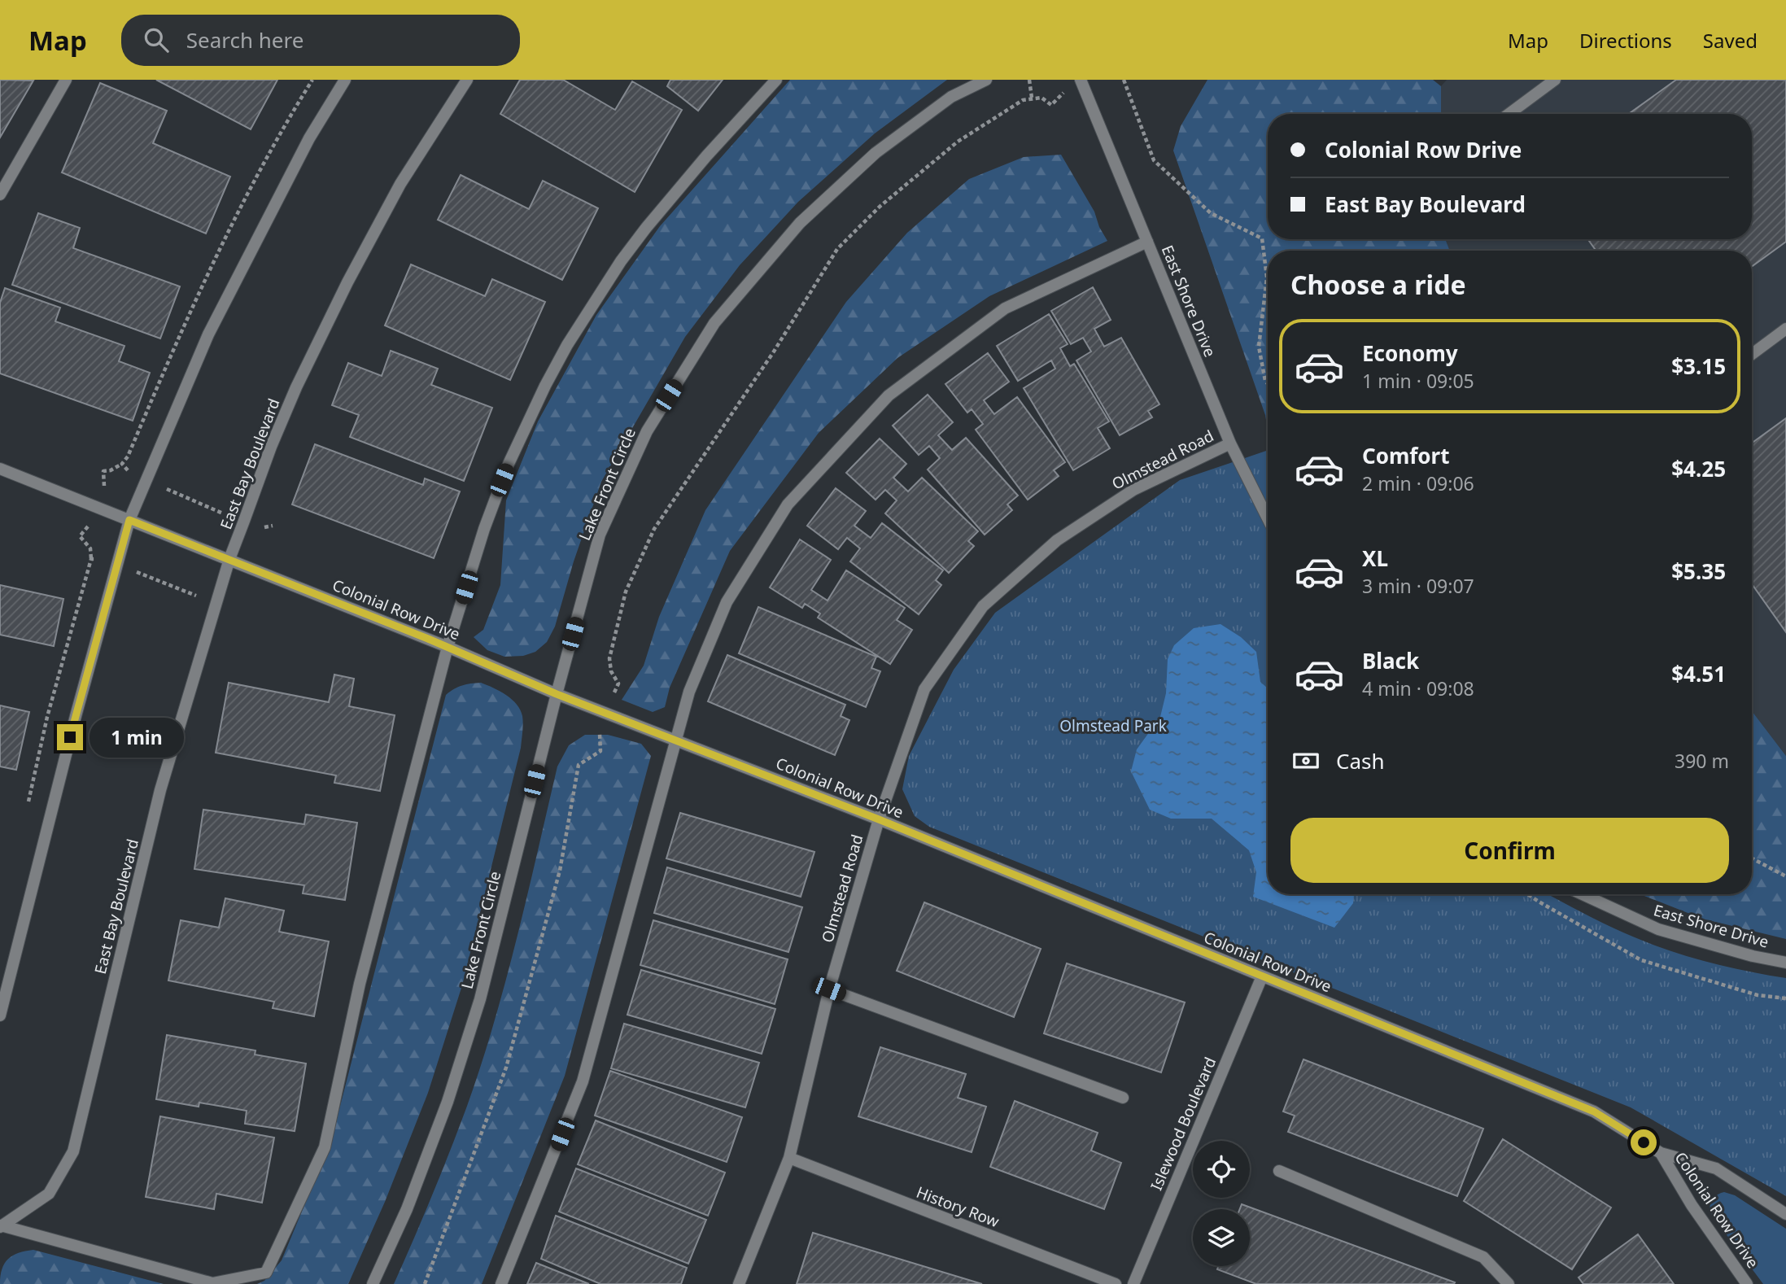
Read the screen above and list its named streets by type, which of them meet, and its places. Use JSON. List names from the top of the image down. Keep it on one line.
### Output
{"streets":{"street":["East Shore Drive","Olmstead Road","East Bay Boulevard","Lake Front Circle","Colonial Row Drive","Islewood Boulevard","History Row"]},"crossings":[["East Shore Drive","Olmstead Road"],["Olmstead Road","Colonial Row Drive"],["Olmstead Road","History Row"],["East Bay Boulevard","Colonial Row Drive"],["Lake Front Circle","Colonial Row Drive"],["Colonial Row Drive","Islewood Boulevard"]],"parks":["Olmstead Park"],"page":{"header":"Map","search":"Search here","nav":["Map","Directions","Saved"],"banner":["Colonial Row Drive","East Bay Boulevard"],"heading":"Choose a ride","list":[{"name":"Economy","note":"1 min · 09:05","value":"$3.15"},{"name":"Comfort","note":"2 min · 09:06","value":"$4.25"},{"name":"XL","note":"3 min · 09:07","value":"$5.35"},{"name":"Black","note":"4 min · 09:08","value":"$4.51"}],"bubble":"1 min","pay":["Cash","390 m"],"buttons":"Confirm"}}
